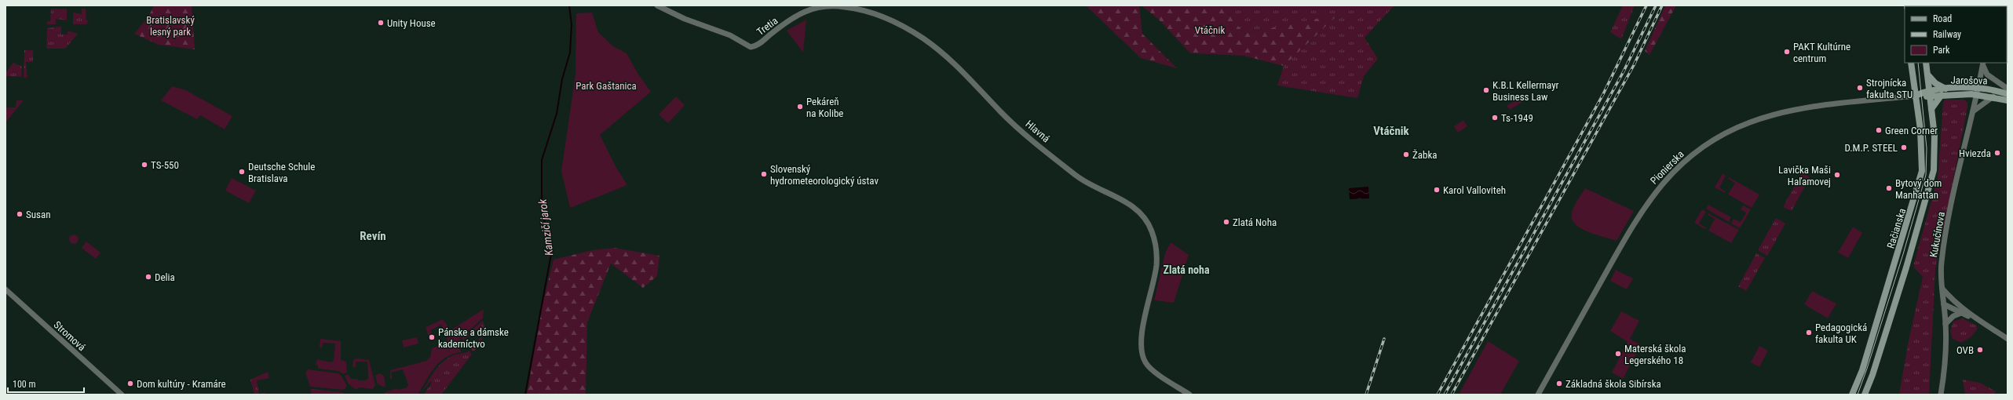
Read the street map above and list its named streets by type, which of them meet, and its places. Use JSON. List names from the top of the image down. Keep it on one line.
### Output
{"streets":{"main road":["Jarošova","Račianska"],"street":["Tretia","Hlavná","Pionierska","Kukučínova","Stromová"]},"crossings":[["Tretia","Hlavná"],["Jarošova","Račianska"],["Jarošova","Kukučínova"],["Pionierska","Račianska"]],"districts":["Vtáčnik","Revín","Zlatá noha"],"water":["Kamzičí jarok"],"parks":["Bratislavský lesný park","Vtáčnik","Park Gaštanica"],"places":["Unity House","PAKT Kultúrne centrum","Strojnícka fakulta STU","K.B.L Kellermayr Business Law","Pekáreň na Kolibe","Ts-1949","Green Corner","D.M.P. STEEL","Hviezda","Žabka","TS-550","Deutsche Schule Bratislava","Slovenský hydrometeorologický ústav","Lavička Maši Haľamovej","Bytový dom Manhattan","Karol Valloviteh","Susan","Zlatá Noha","Delia","Pedagogická fakulta UK","Pánske a dámske kaderníctvo","OVB","Materská škola Legerského 18","Dom kultúry - Kramáre","Základná škola Sibírska"],"legend":["Road","Railway","Park"],"scale_bar":"100 m"}
